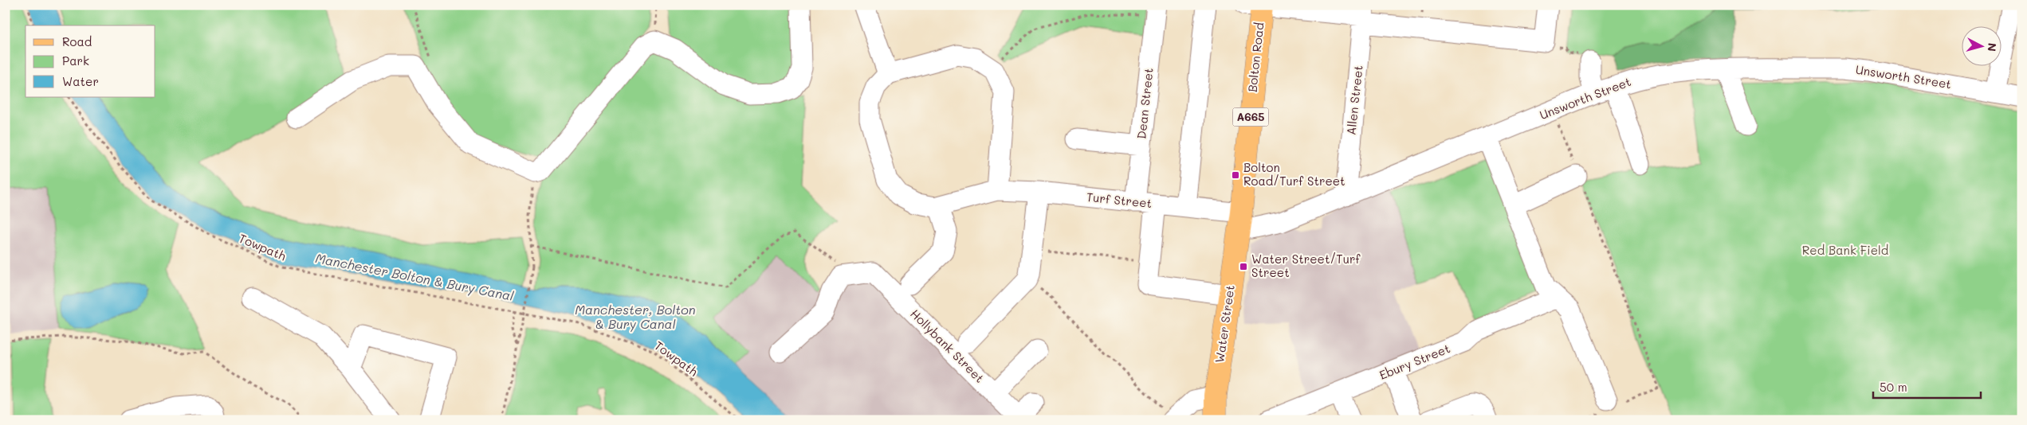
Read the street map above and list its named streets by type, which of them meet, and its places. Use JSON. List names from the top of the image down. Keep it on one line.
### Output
{"streets":{"main road":["Bolton Road","A665","Water Street"],"street":["Unsworth Street","Allen Street","Dean Street","Turf Street","Hollybank Street","Ebury Street"],"path":["Towpath"]},"crossings":[["Bolton Road","Unsworth Street"],["Bolton Road","Turf Street"],["Bolton Road","Water Street"],["Unsworth Street","Allen Street"],["Unsworth Street","Turf Street"],["Unsworth Street","Water Street"],["Dean Street","Turf Street"],["Turf Street","Water Street"]],"water":["Manchester Bolton & Bury Canal","Manchester, Bolton & Bury Canal"],"parks":["Red Bank Field"],"places":{"transit":["Bolton Road/Turf Street","Water Street/Turf Street"]},"legend":["Road","Park","Water"],"scale_bar":"50 m","north":"right"}
